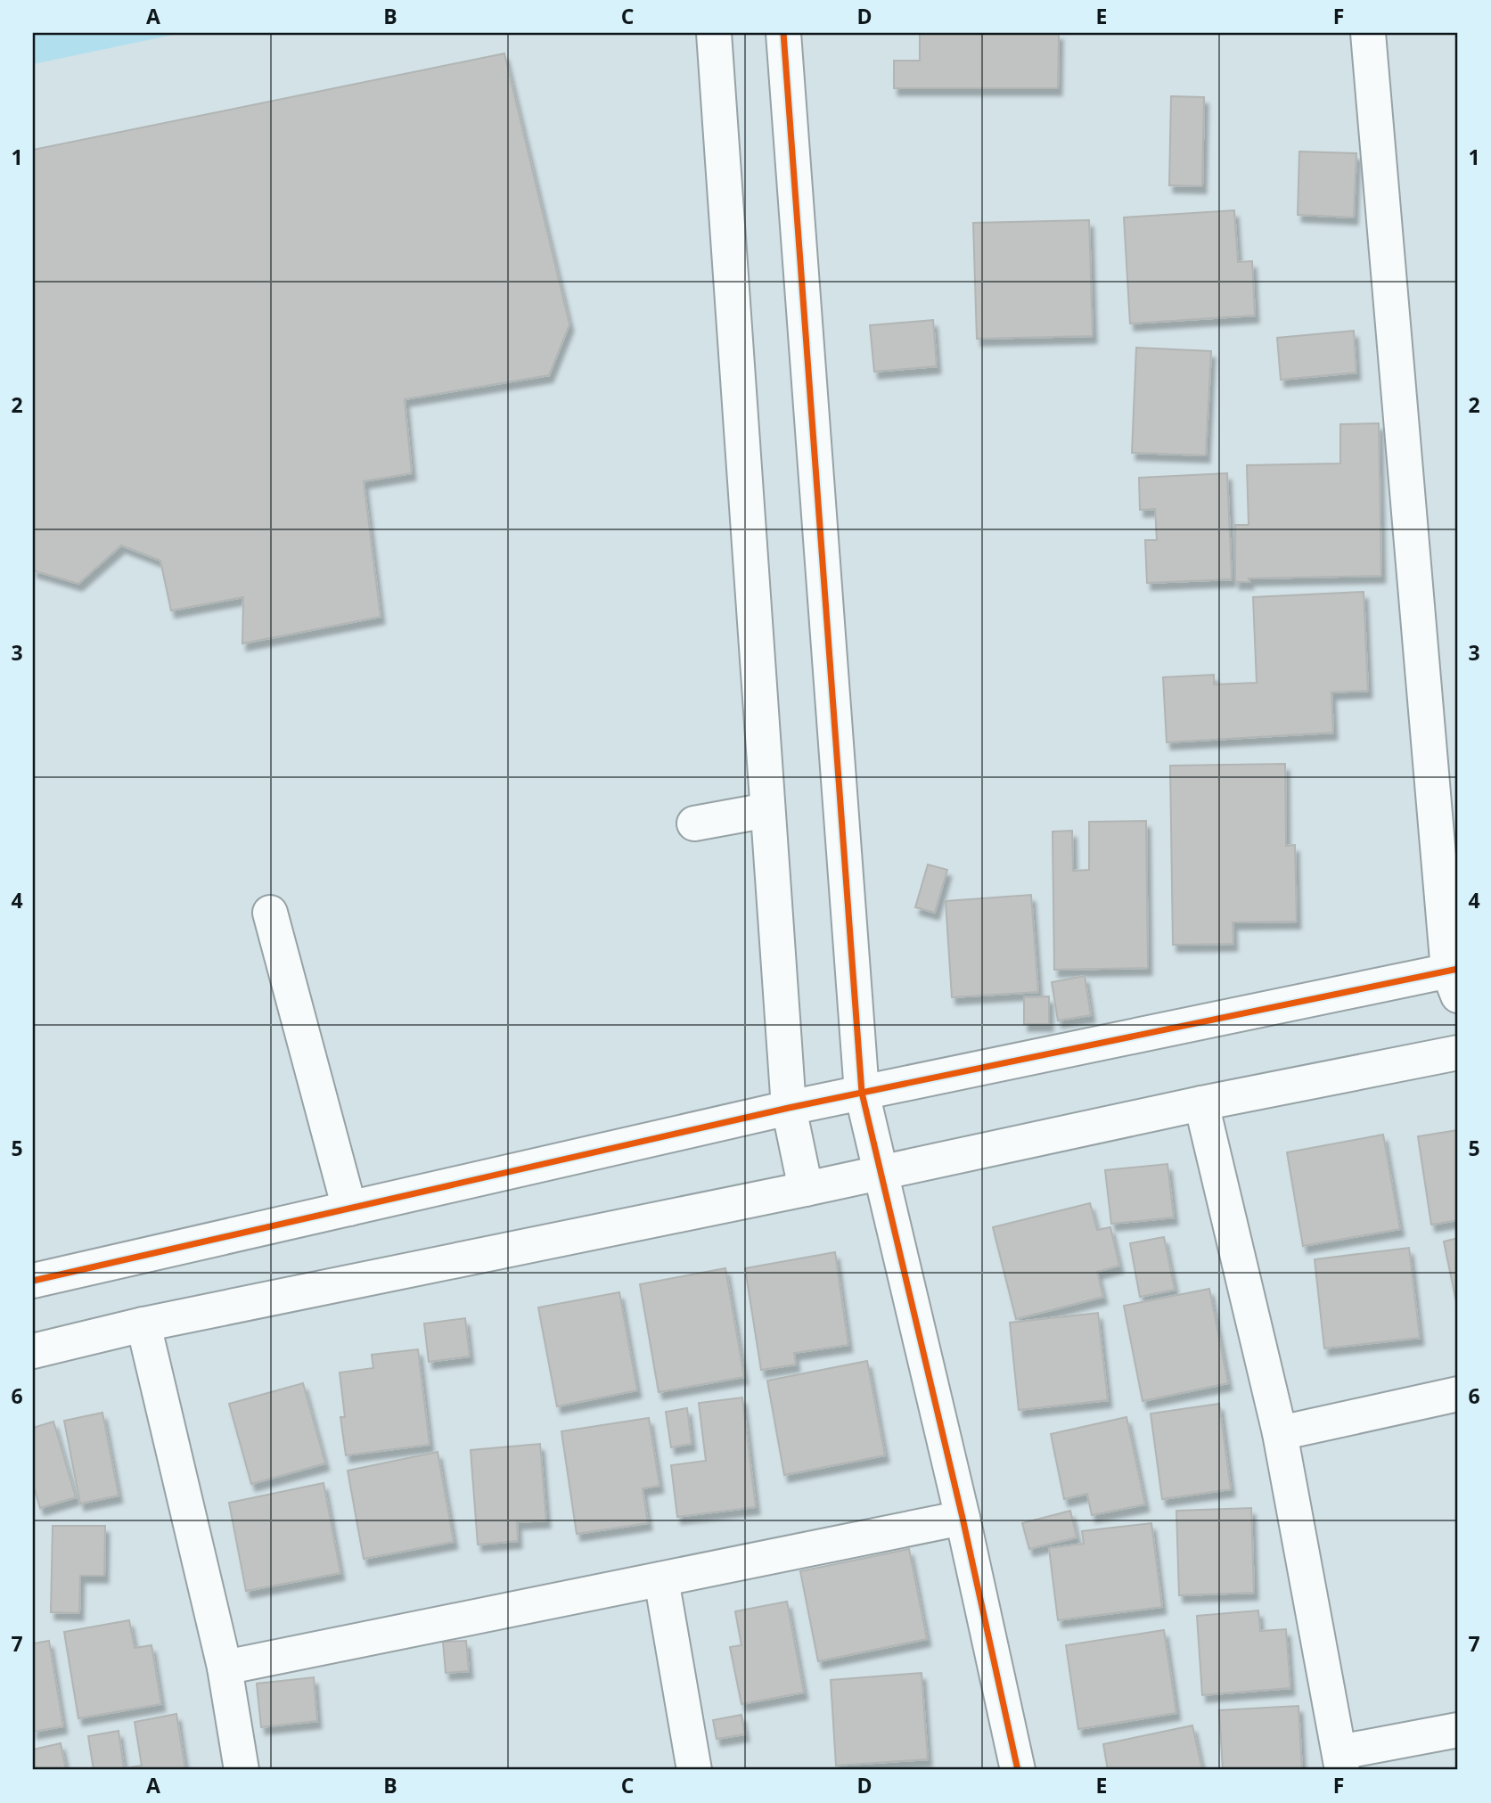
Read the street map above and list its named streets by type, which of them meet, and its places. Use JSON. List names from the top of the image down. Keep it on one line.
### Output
{"grid":{"columns":["A","B","C","D","E","F"],"rows":["1","2","3","4","5","6","7"]}}
